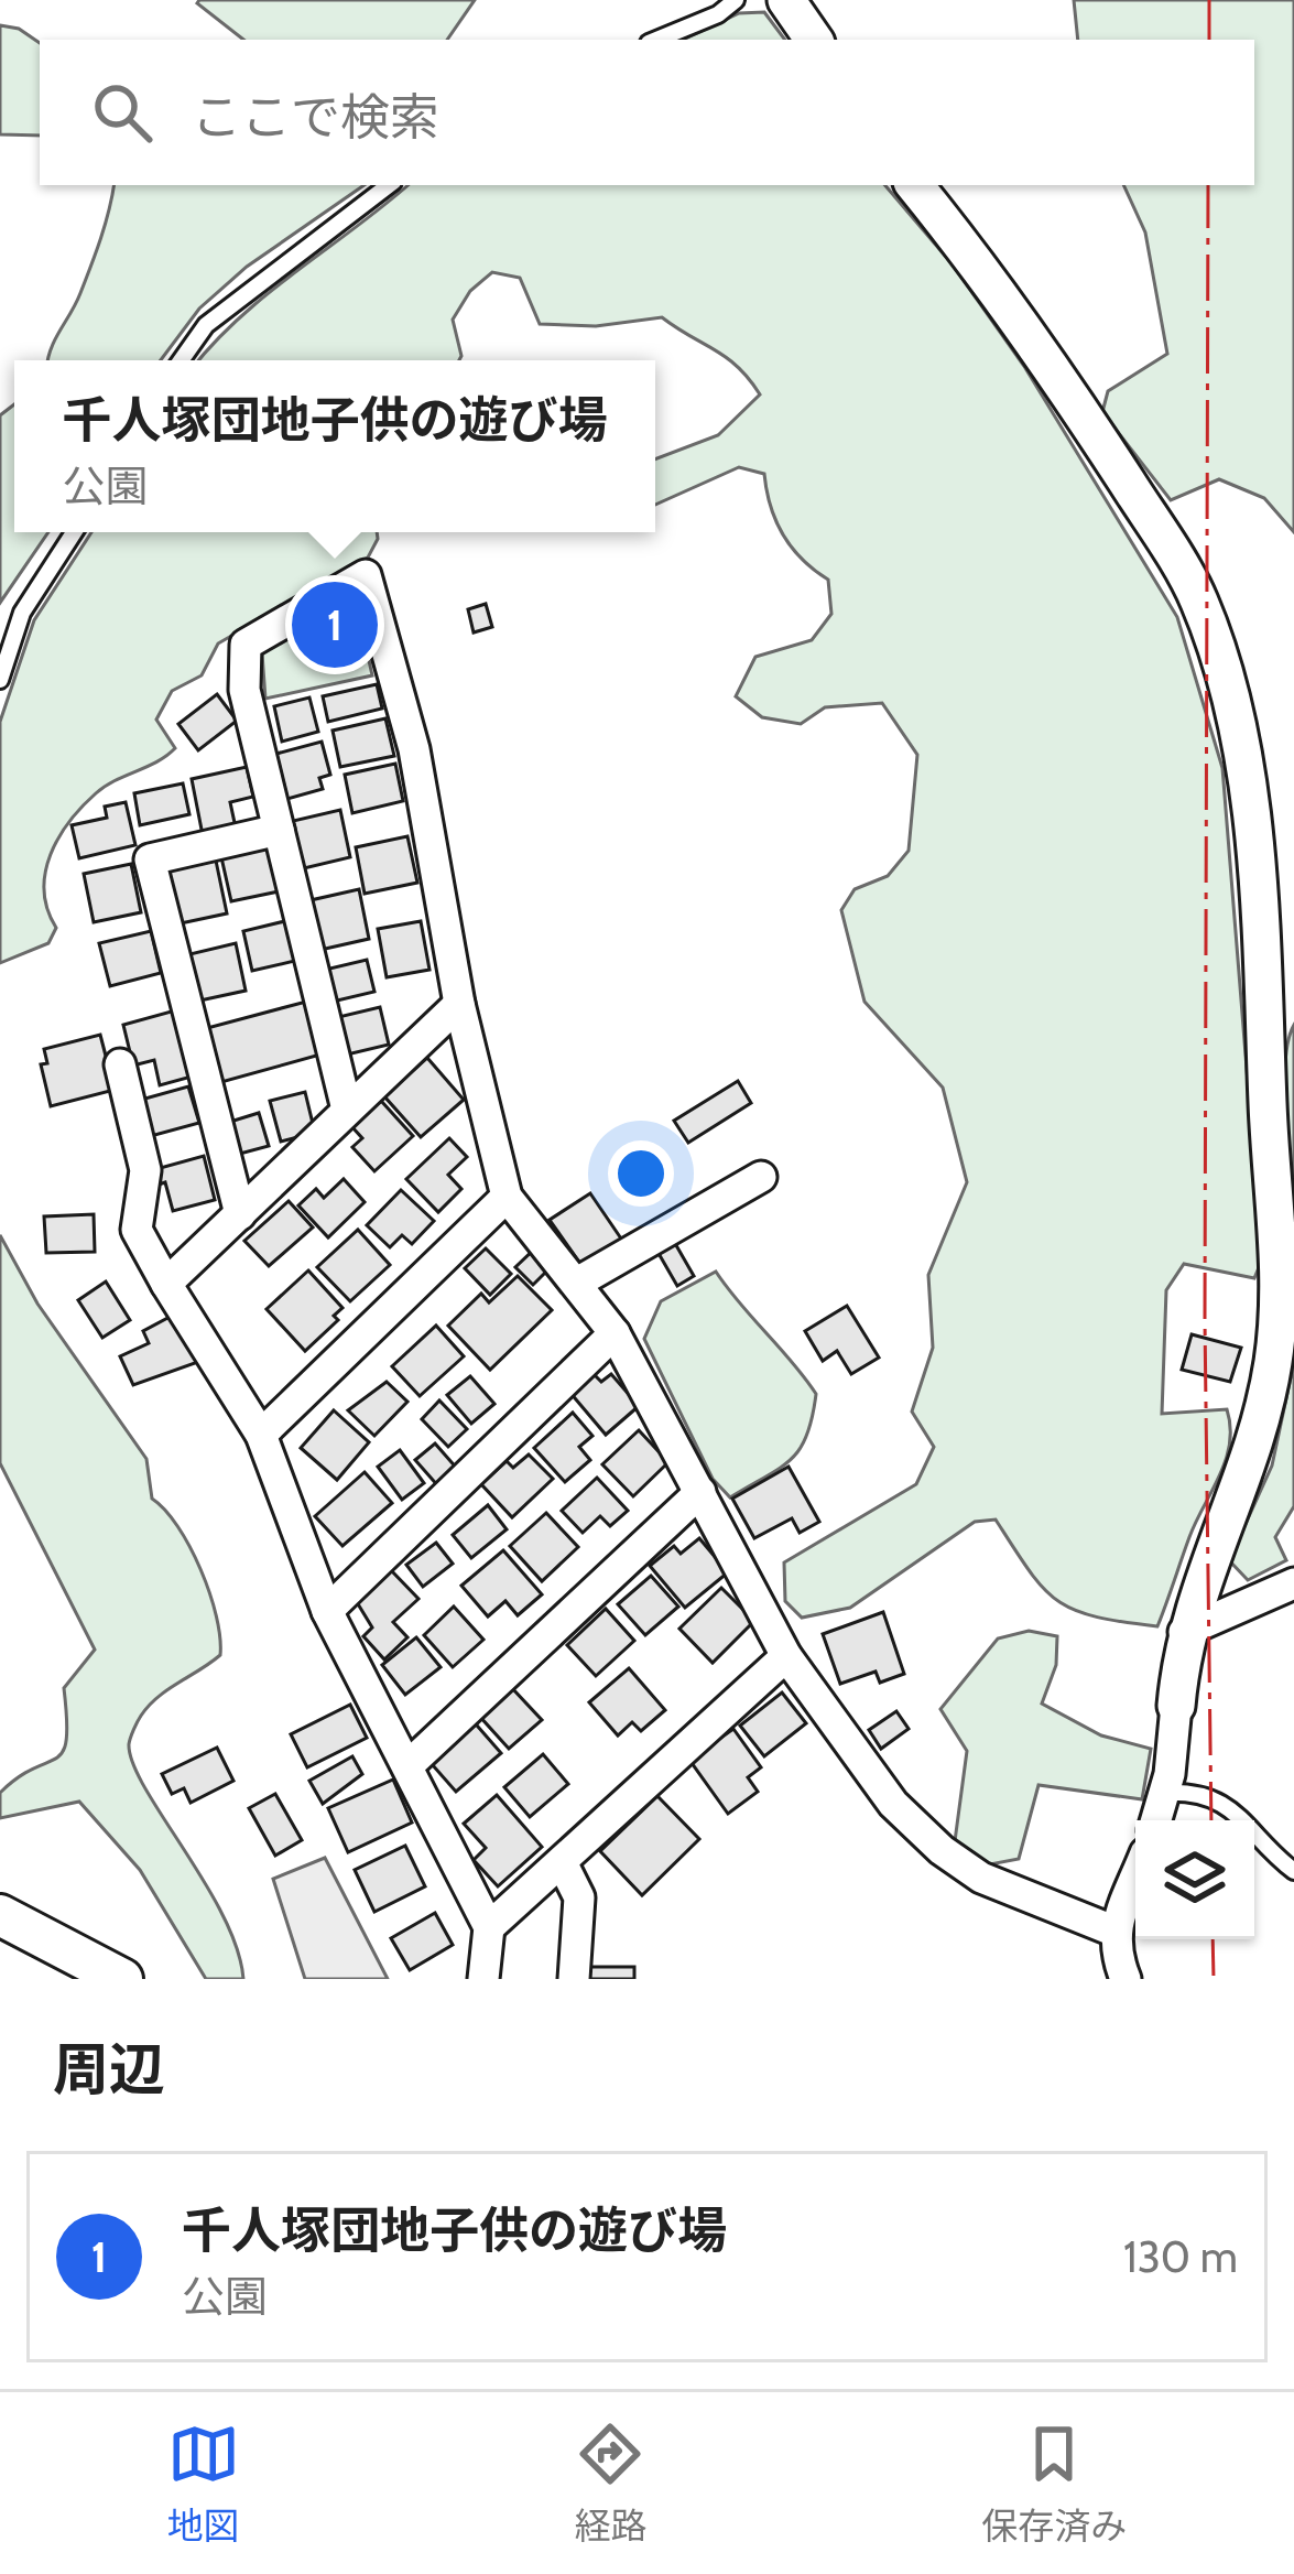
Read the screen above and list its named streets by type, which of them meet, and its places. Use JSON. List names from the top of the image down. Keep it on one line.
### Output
{"page":{"search":"ここで検索","popup":["千人塚団地子供の遊び場","公園"],"pins":"1","heading":"周辺","list":[{"mark":"1","name":"千人塚団地子供の遊び場","note":"公園","value":"130 m"}],"nav":["地図","経路","保存済み"]}}
